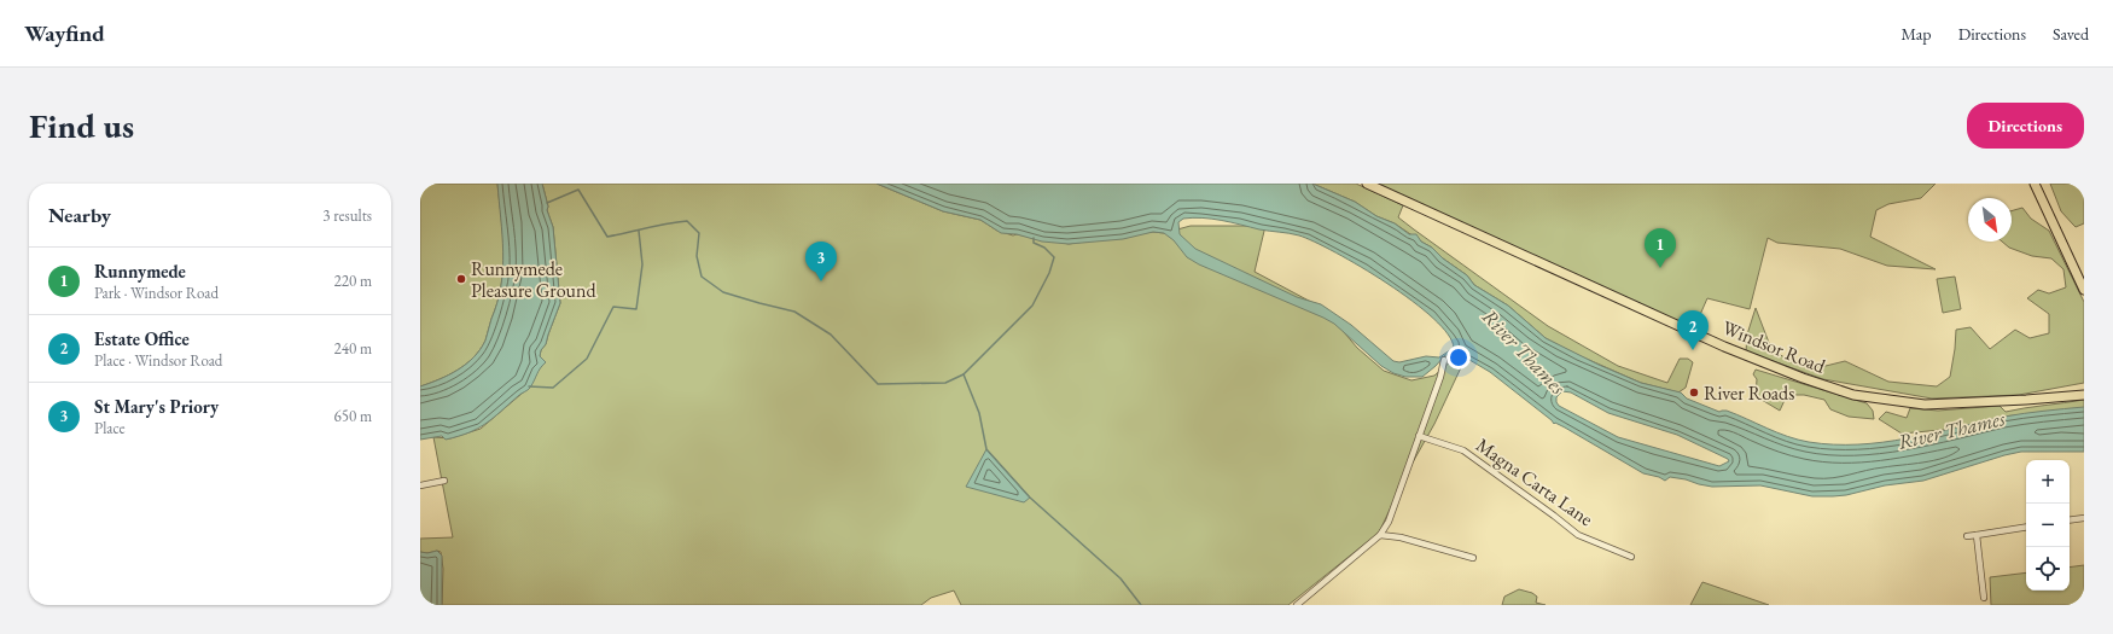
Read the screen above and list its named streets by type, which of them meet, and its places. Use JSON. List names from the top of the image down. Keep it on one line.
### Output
{"streets":{"main road":["Windsor Road"],"street":["Magna Carta Lane"]},"water":["River Thames"],"places":["Runnymede Pleasure Ground","River Roads"],"north":"bottom right","page":{"header":"Wayfind","nav":["Map","Directions","Saved"],"buttons":"Directions","title":"Find us","heading":["Nearby","3 results"],"pins":["1","3","2"],"list":[{"mark":"1","name":"Runnymede","note":"Park · Windsor Road","value":"220 m"},{"mark":"2","name":"Estate Office","note":"Place · Windsor Road","value":"240 m"},{"mark":"3","name":"St Mary's Priory","note":"Place","value":"650 m"}],"map_buttons":["+","−"]}}
